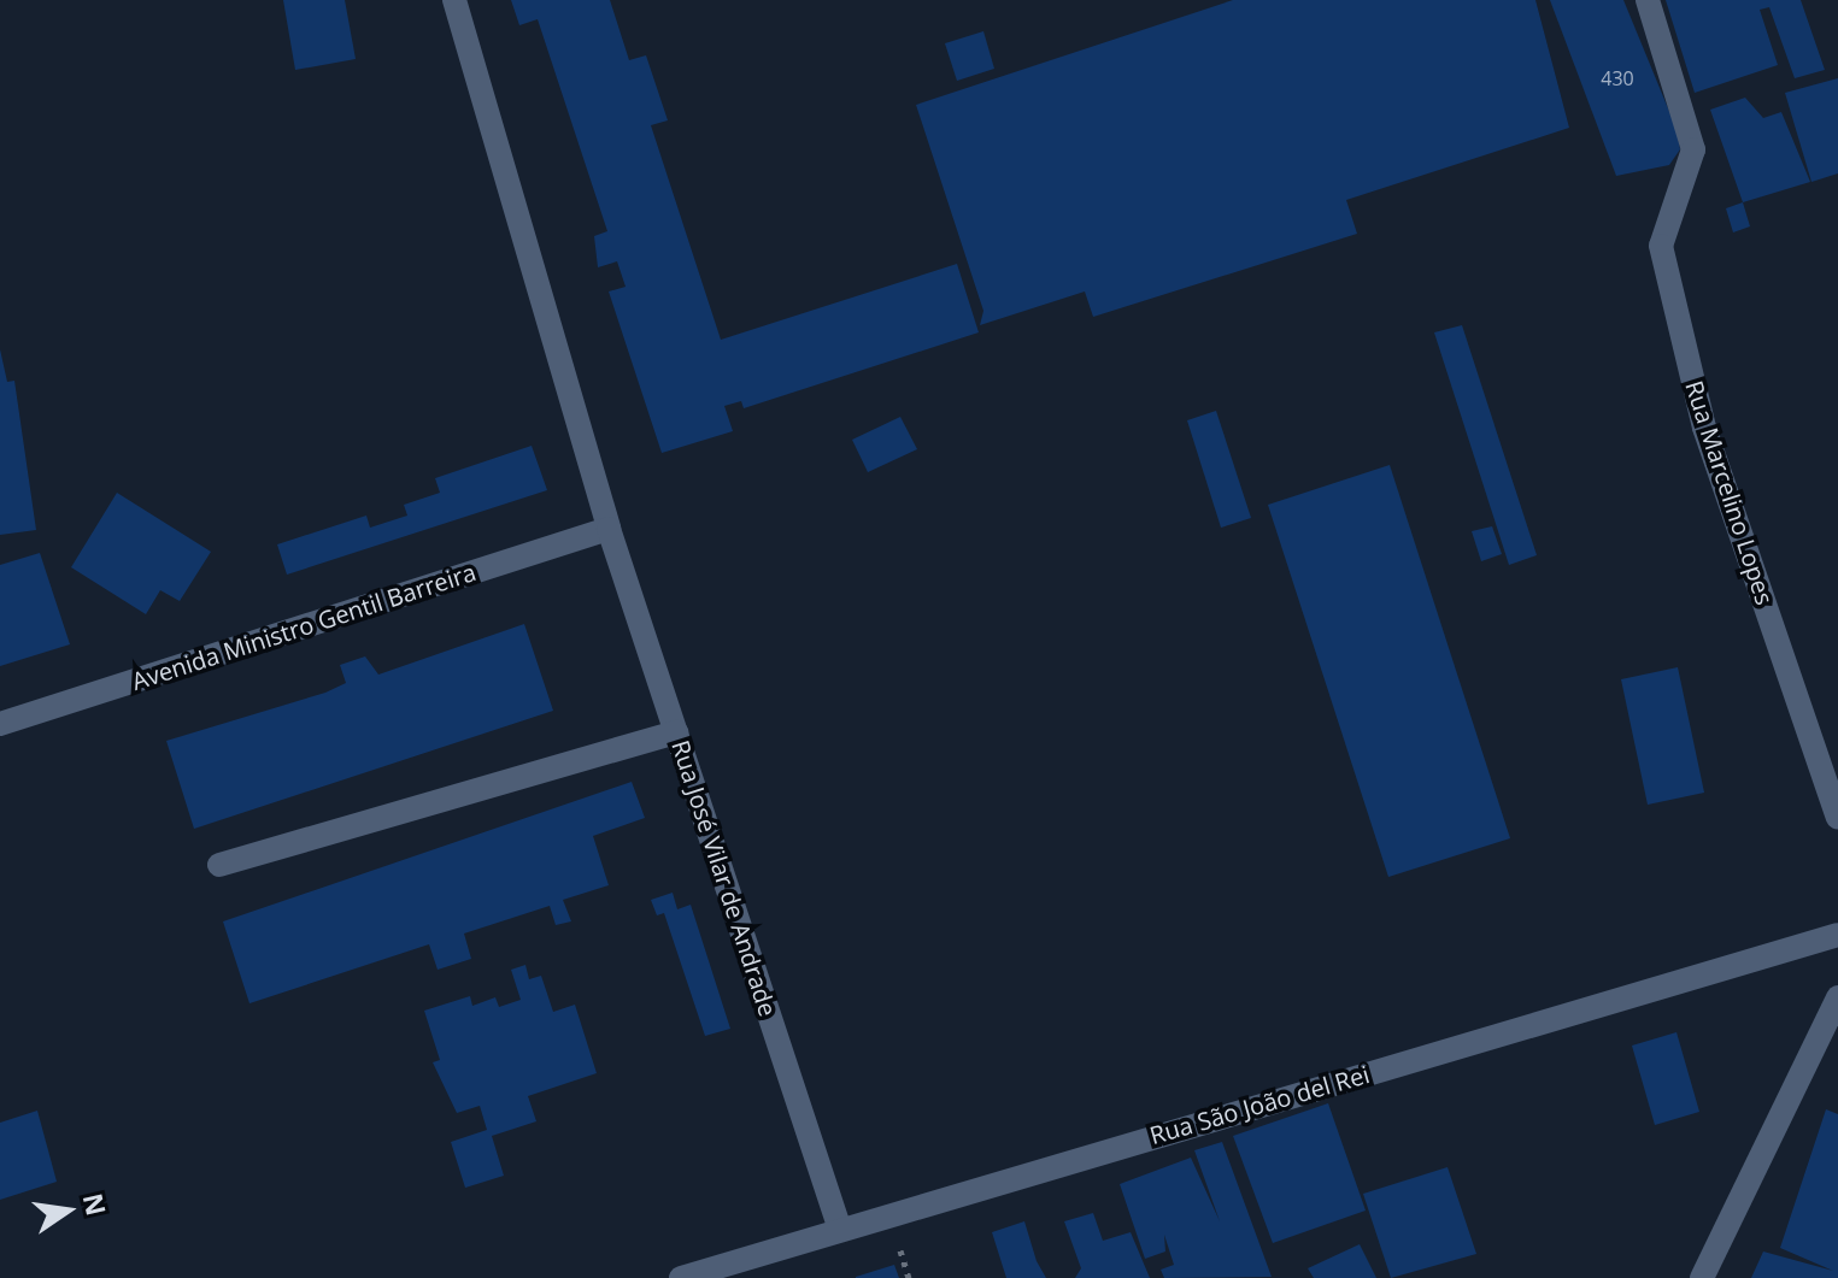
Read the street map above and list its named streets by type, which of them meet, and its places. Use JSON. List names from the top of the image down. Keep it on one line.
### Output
{"streets":{"street":["Rua Marcelino Lopes","Avenida Ministro Gentil Barreira","Rua José Vilar de Andrade","Rua São João del Rei"]},"crossings":[["Avenida Ministro Gentil Barreira","Rua José Vilar de Andrade"],["Rua José Vilar de Andrade","Rua São João del Rei"]],"house_numbers":["430"],"north":"right"}
